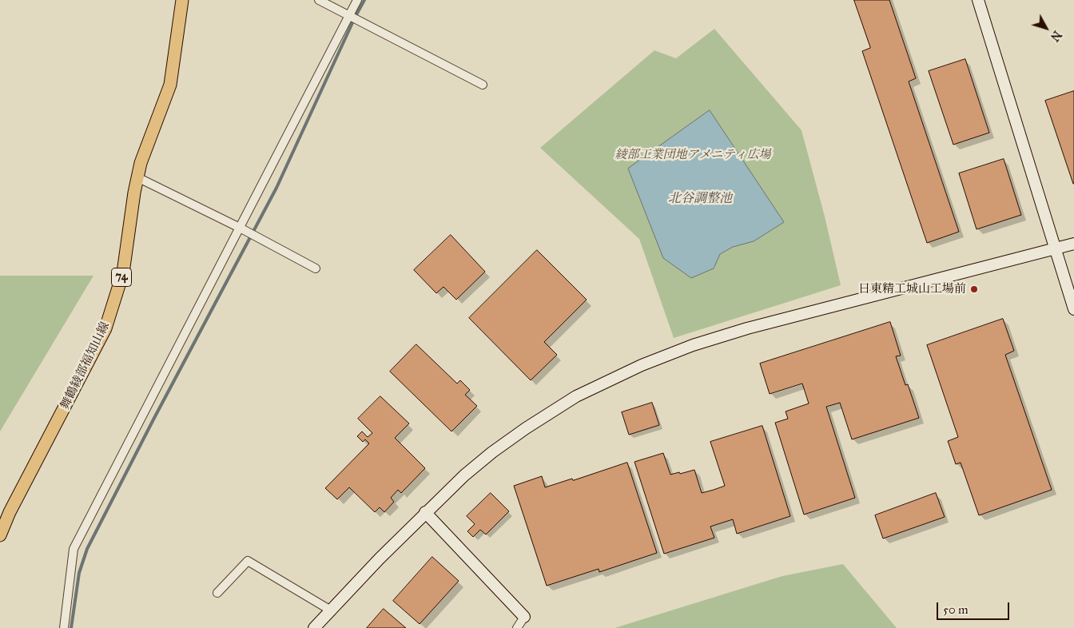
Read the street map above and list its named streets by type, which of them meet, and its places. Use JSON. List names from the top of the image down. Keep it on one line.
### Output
{"streets":{"main road":["74","舞鶴綾部福知山線"]},"water":["北谷調整池"],"parks":["綾部工業団地アメニティ広場"],"places":["日東精工城山工場前"],"scale_bar":"50 m","north":"bottom right"}
